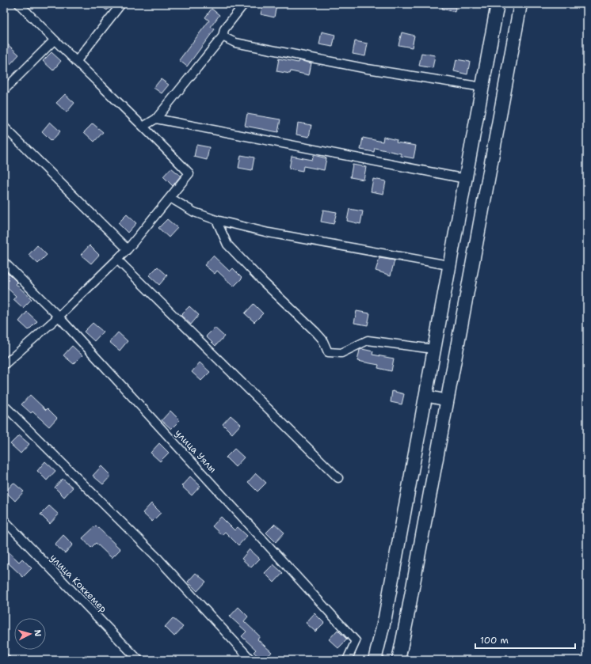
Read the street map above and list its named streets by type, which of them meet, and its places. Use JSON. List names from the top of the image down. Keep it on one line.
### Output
{"streets":{"street":["улица Уялы","улица Коккемер"]},"scale_bar":"100 m","north":"right"}
